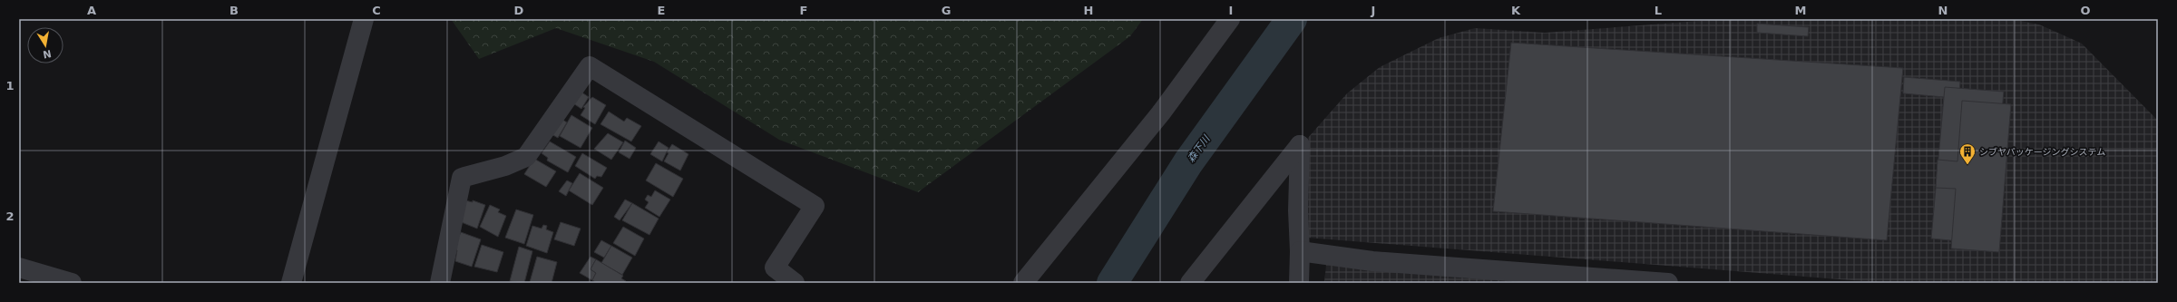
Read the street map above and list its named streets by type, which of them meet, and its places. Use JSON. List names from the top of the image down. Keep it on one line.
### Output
{"water":["森下川"],"places":{"building":["シブヤパッケージングシステム"]},"north":"bottom","grid":{"columns":["A","B","C","D","E","F","G","H","I","J","K","L","M","N","O"],"rows":["1","2"]}}
